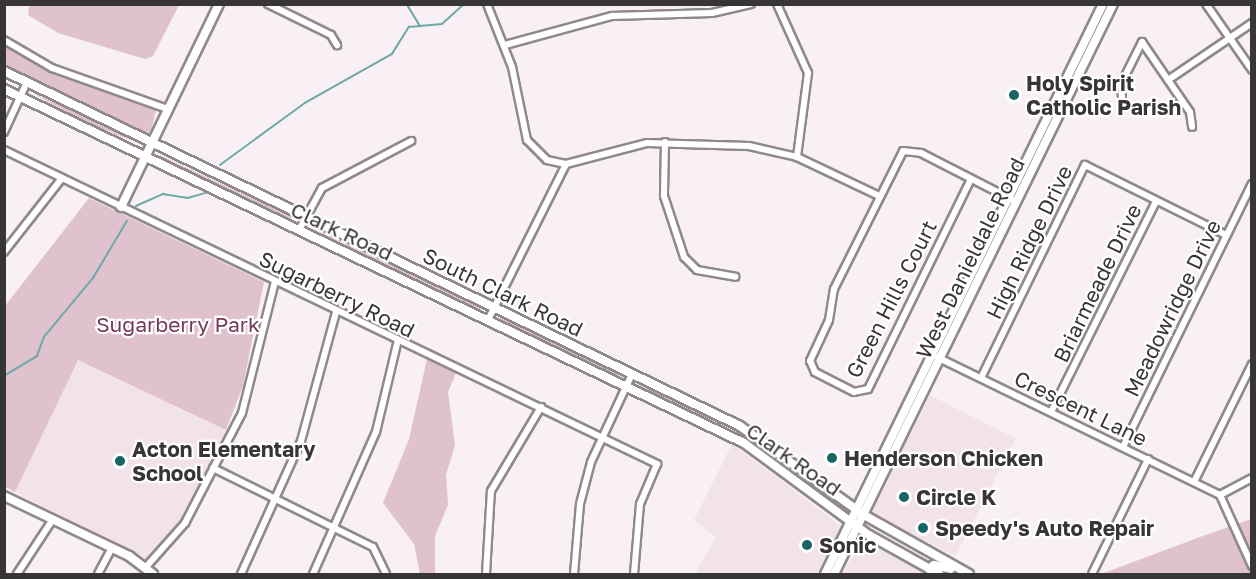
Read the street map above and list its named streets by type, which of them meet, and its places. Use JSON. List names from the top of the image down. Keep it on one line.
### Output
{"streets":{"main road":["Clark Road","West Danieldale Road","South Clark Road"],"street":["High Ridge Drive","Briarmeade Drive","Sugarberry Road","Green Hills Court","Meadowridge Drive","Crescent Lane"]},"crossings":[["Clark Road","West Danieldale Road"],["High Ridge Drive","Briarmeade Drive"],["High Ridge Drive","Meadowridge Drive"],["High Ridge Drive","Crescent Lane"],["West Danieldale Road","South Clark Road"],["West Danieldale Road","Green Hills Court"],["West Danieldale Road","Crescent Lane"],["Briarmeade Drive","Crescent Lane"],["Meadowridge Drive","Crescent Lane"]],"parks":["Sugarberry Park"],"places":["Holy Spirit Catholic Parish","Henderson Chicken","Acton Elementary School","Circle K","Speedy's Auto Repair","Sonic"]}
